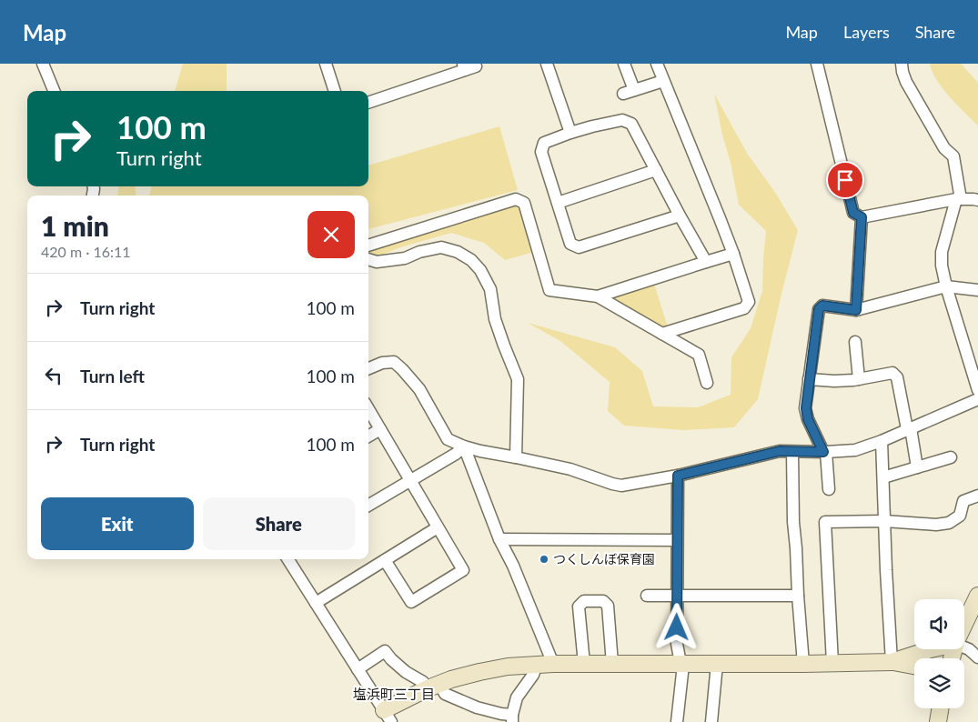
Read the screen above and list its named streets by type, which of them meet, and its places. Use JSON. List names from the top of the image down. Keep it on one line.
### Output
{"districts":["塩浜町三丁目"],"places":["つくしんぼ保育園"],"page":{"header":"Map","nav":["Map","Layers","Share"],"turn":["100 m","Turn right"],"heading":["1 min","420 m · 16:11"],"list":[{"name":"Turn right","value":"100 m"},{"name":"Turn left","value":"100 m"},{"name":"Turn right","value":"100 m"}],"buttons":["Exit","Share"]}}
